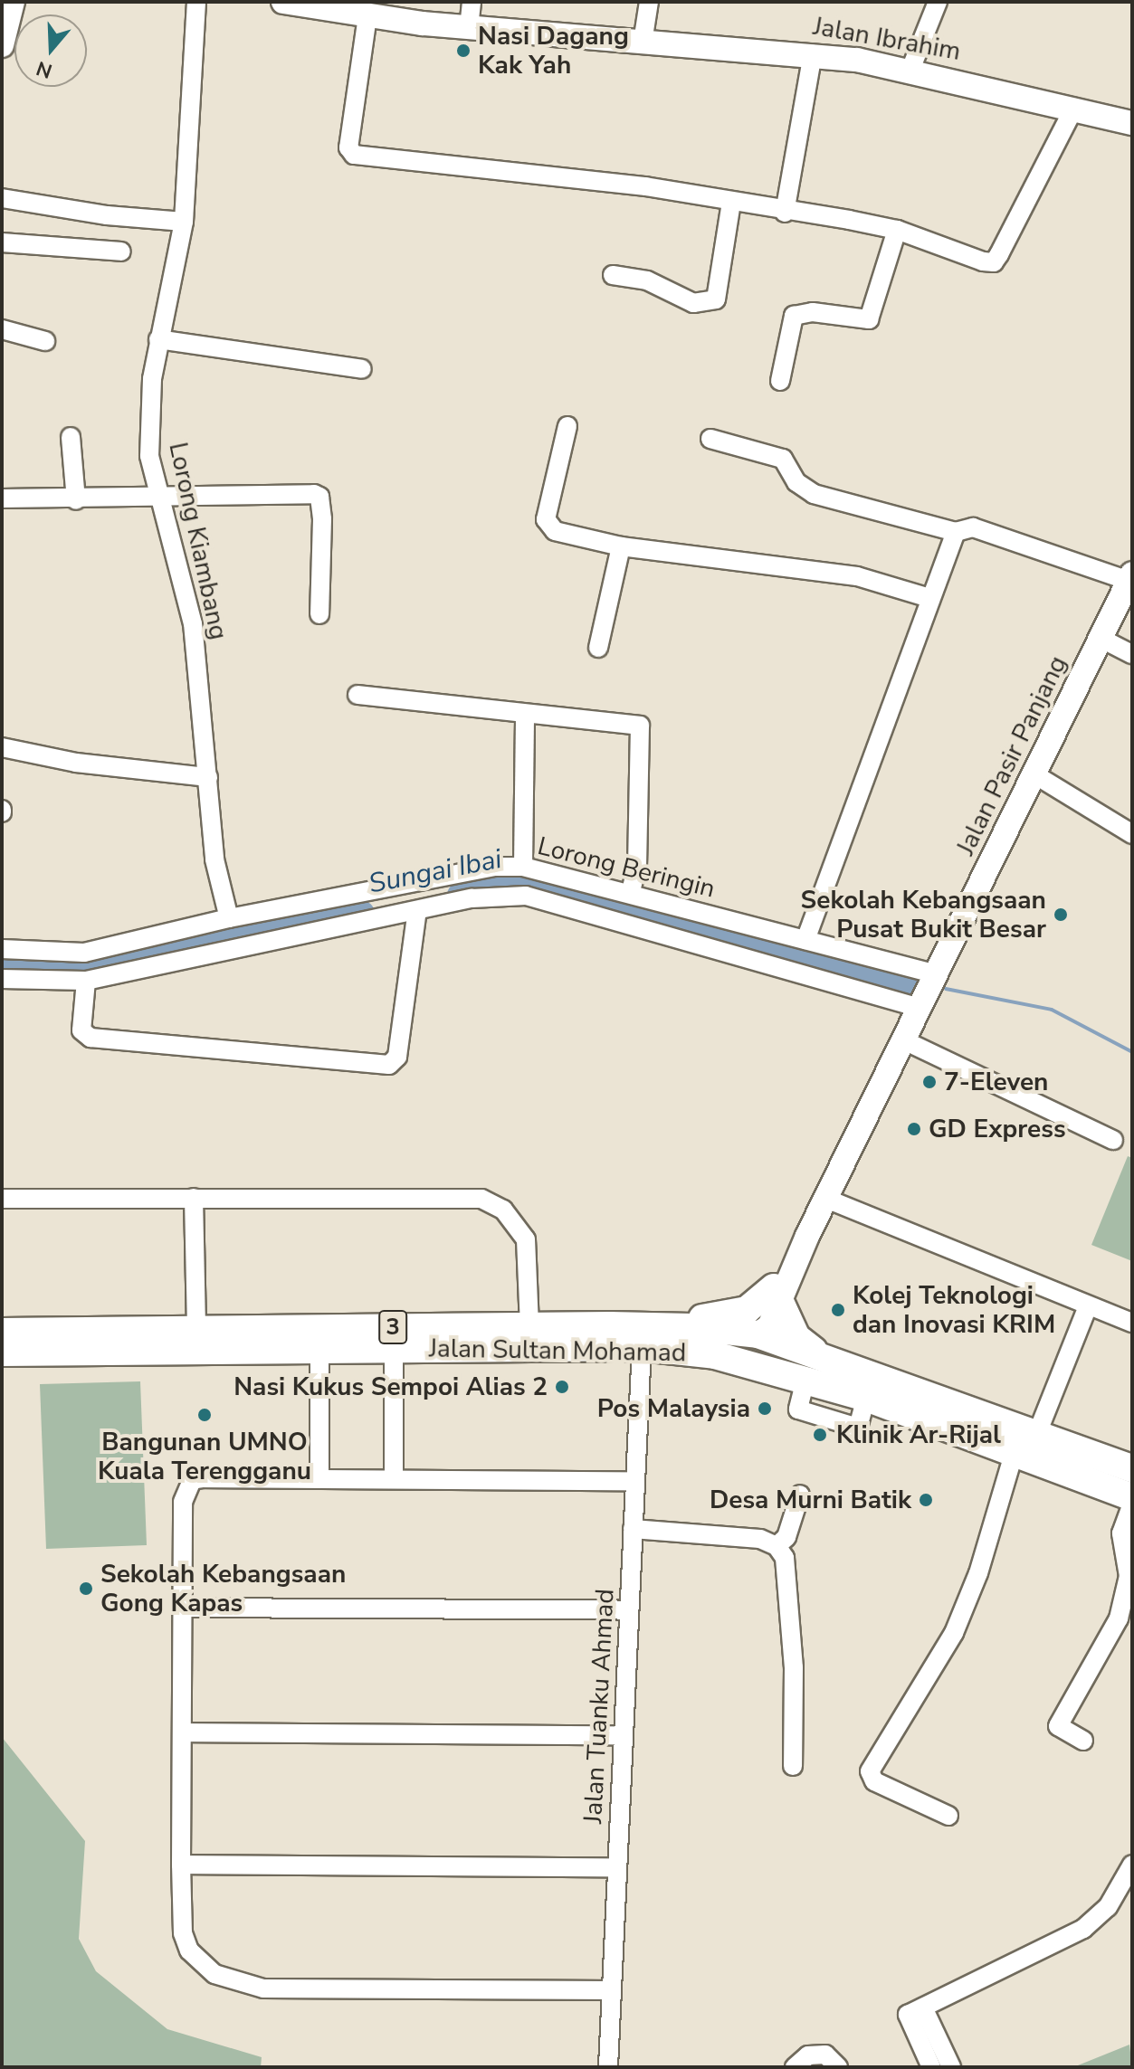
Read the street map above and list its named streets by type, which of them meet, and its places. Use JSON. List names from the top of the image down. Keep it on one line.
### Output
{"streets":{"highway":["3","Jalan Sultan Mohamad"],"main road":["Jalan Ibrahim","Jalan Pasir Panjang"],"street":["Lorong Kiambang","Lorong Beringin","Jalan Tuanku Ahmad"]},"crossings":[["Lorong Kiambang","Lorong Beringin"],["Jalan Pasir Panjang","Lorong Beringin"],["Jalan Pasir Panjang","Jalan Sultan Mohamad"],["Jalan Sultan Mohamad","Jalan Tuanku Ahmad"]],"water":["Sungai Ibai"],"places":["Nasi Dagang Kak Yah","Sekolah Kebangsaan Pusat Bukit Besar","7-Eleven","GD Express","Kolej Teknologi dan Inovasi KRIM","Nasi Kukus Sempoi Alias 2","Pos Malaysia","Bangunan UMNO Kuala Terengganu","Klinik Ar-Rijal","Desa Murni Batik","Sekolah Kebangsaan Gong Kapas"],"north":"bottom"}
